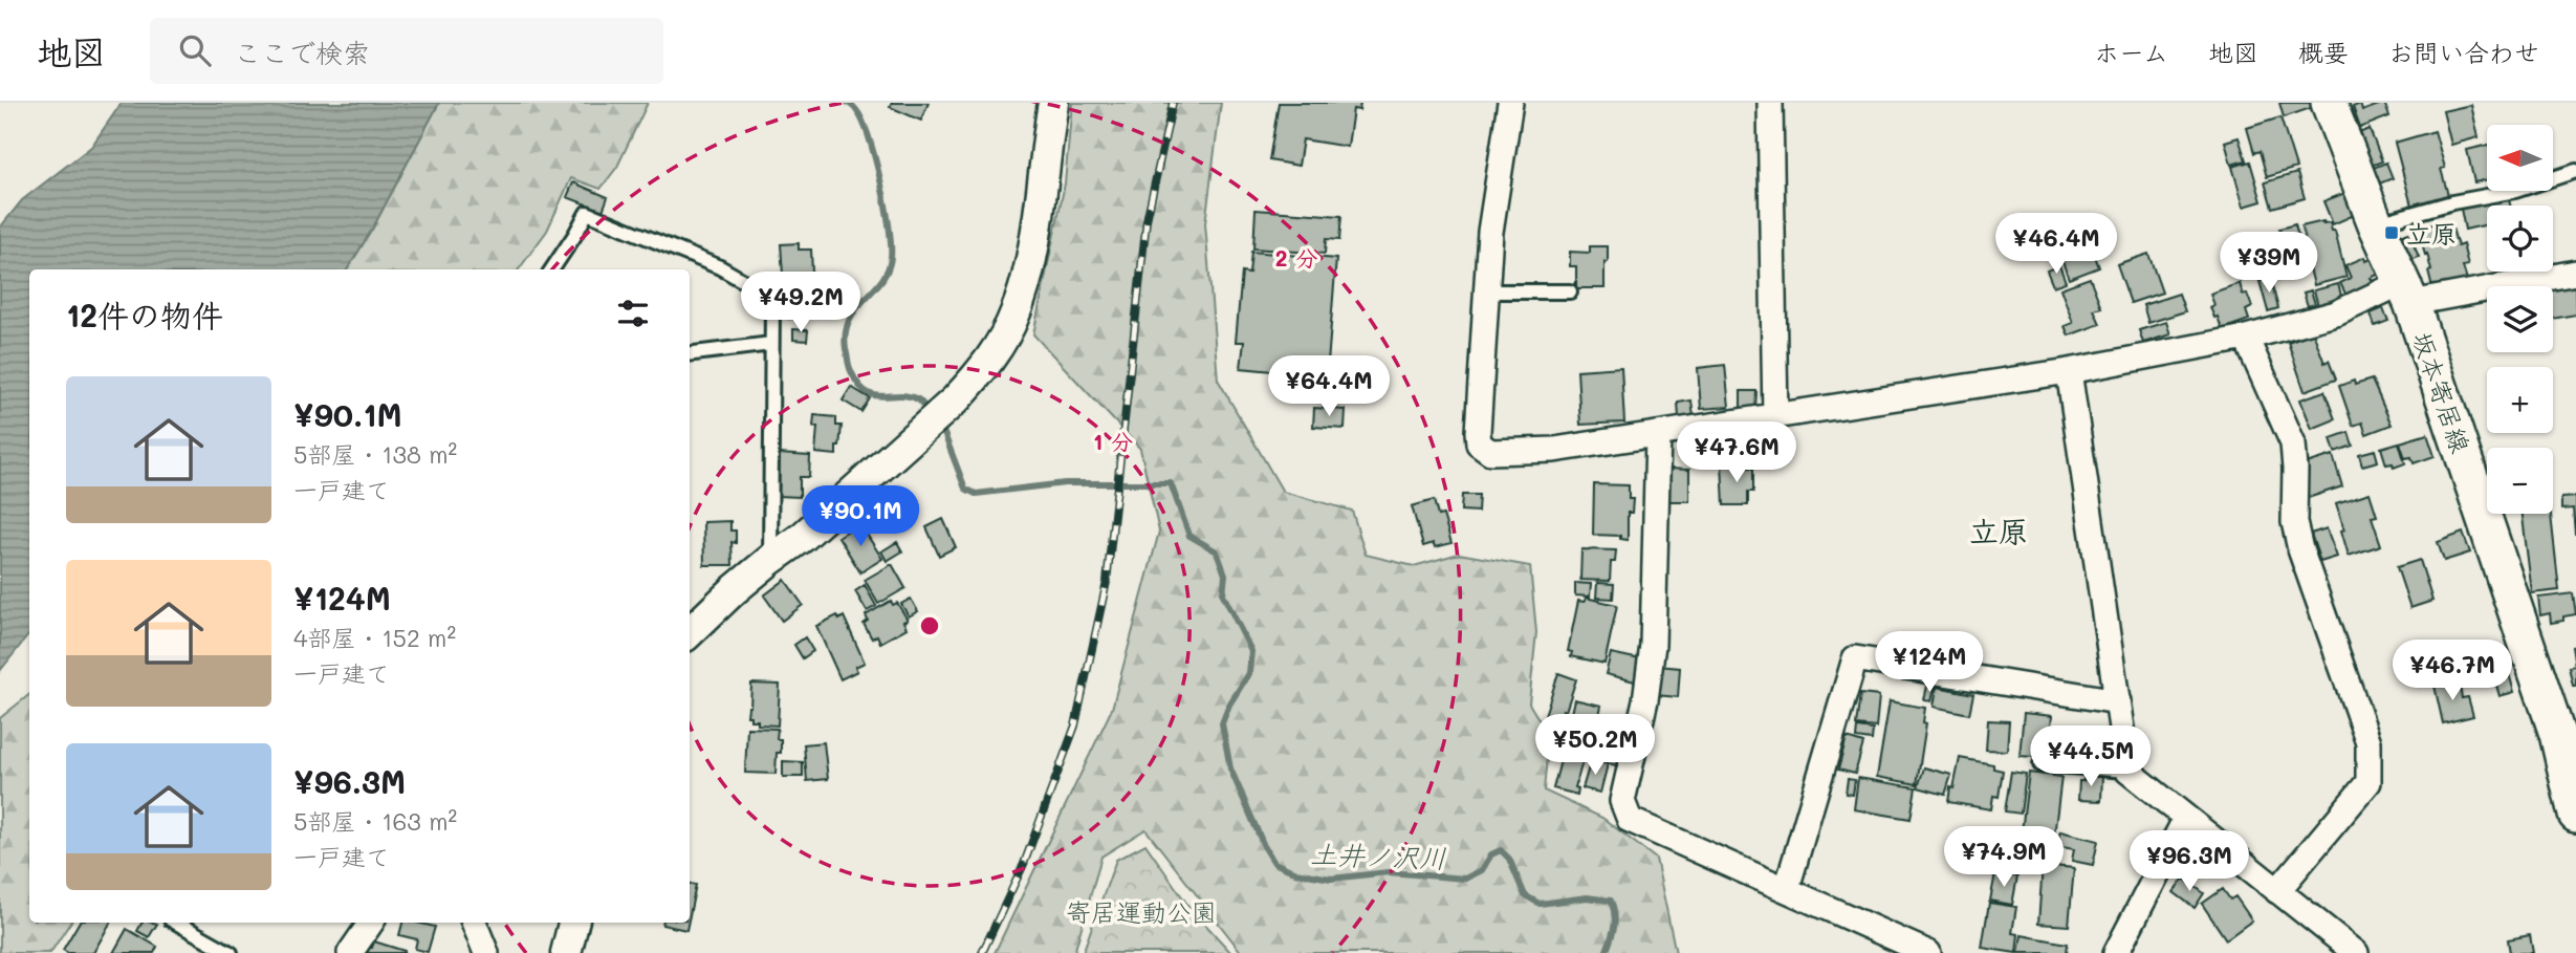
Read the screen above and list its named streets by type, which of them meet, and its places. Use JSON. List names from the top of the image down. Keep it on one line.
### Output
{"streets":{"main road":["坂本寄居線"]},"districts":["立原"],"water":["土井ノ沢川"],"parks":["寄居運動公園"],"places":{"transit":["立原"]},"north":"left","page":{"header":"地図","search":"ここで検索","nav":["ホーム","地図","概要","お問い合わせ"],"map_buttons":["+","−"],"price":["¥46.4M","¥39M","¥49.2M","¥64.4M","¥47.6M","¥90.1M","¥124M","¥46.7M","¥50.2M","¥44.5M","¥74.9M","¥96.3M"],"heading":"12件の物件","list":[{"name":"¥90.1M","note":"5部屋 · 138 m² · 一戸建て"},{"name":"¥124M","note":"4部屋 · 152 m² · 一戸建て"},{"name":"¥96.3M","note":"5部屋 · 163 m² · 一戸建て"}]},"rings":["2 分","1 分"]}
